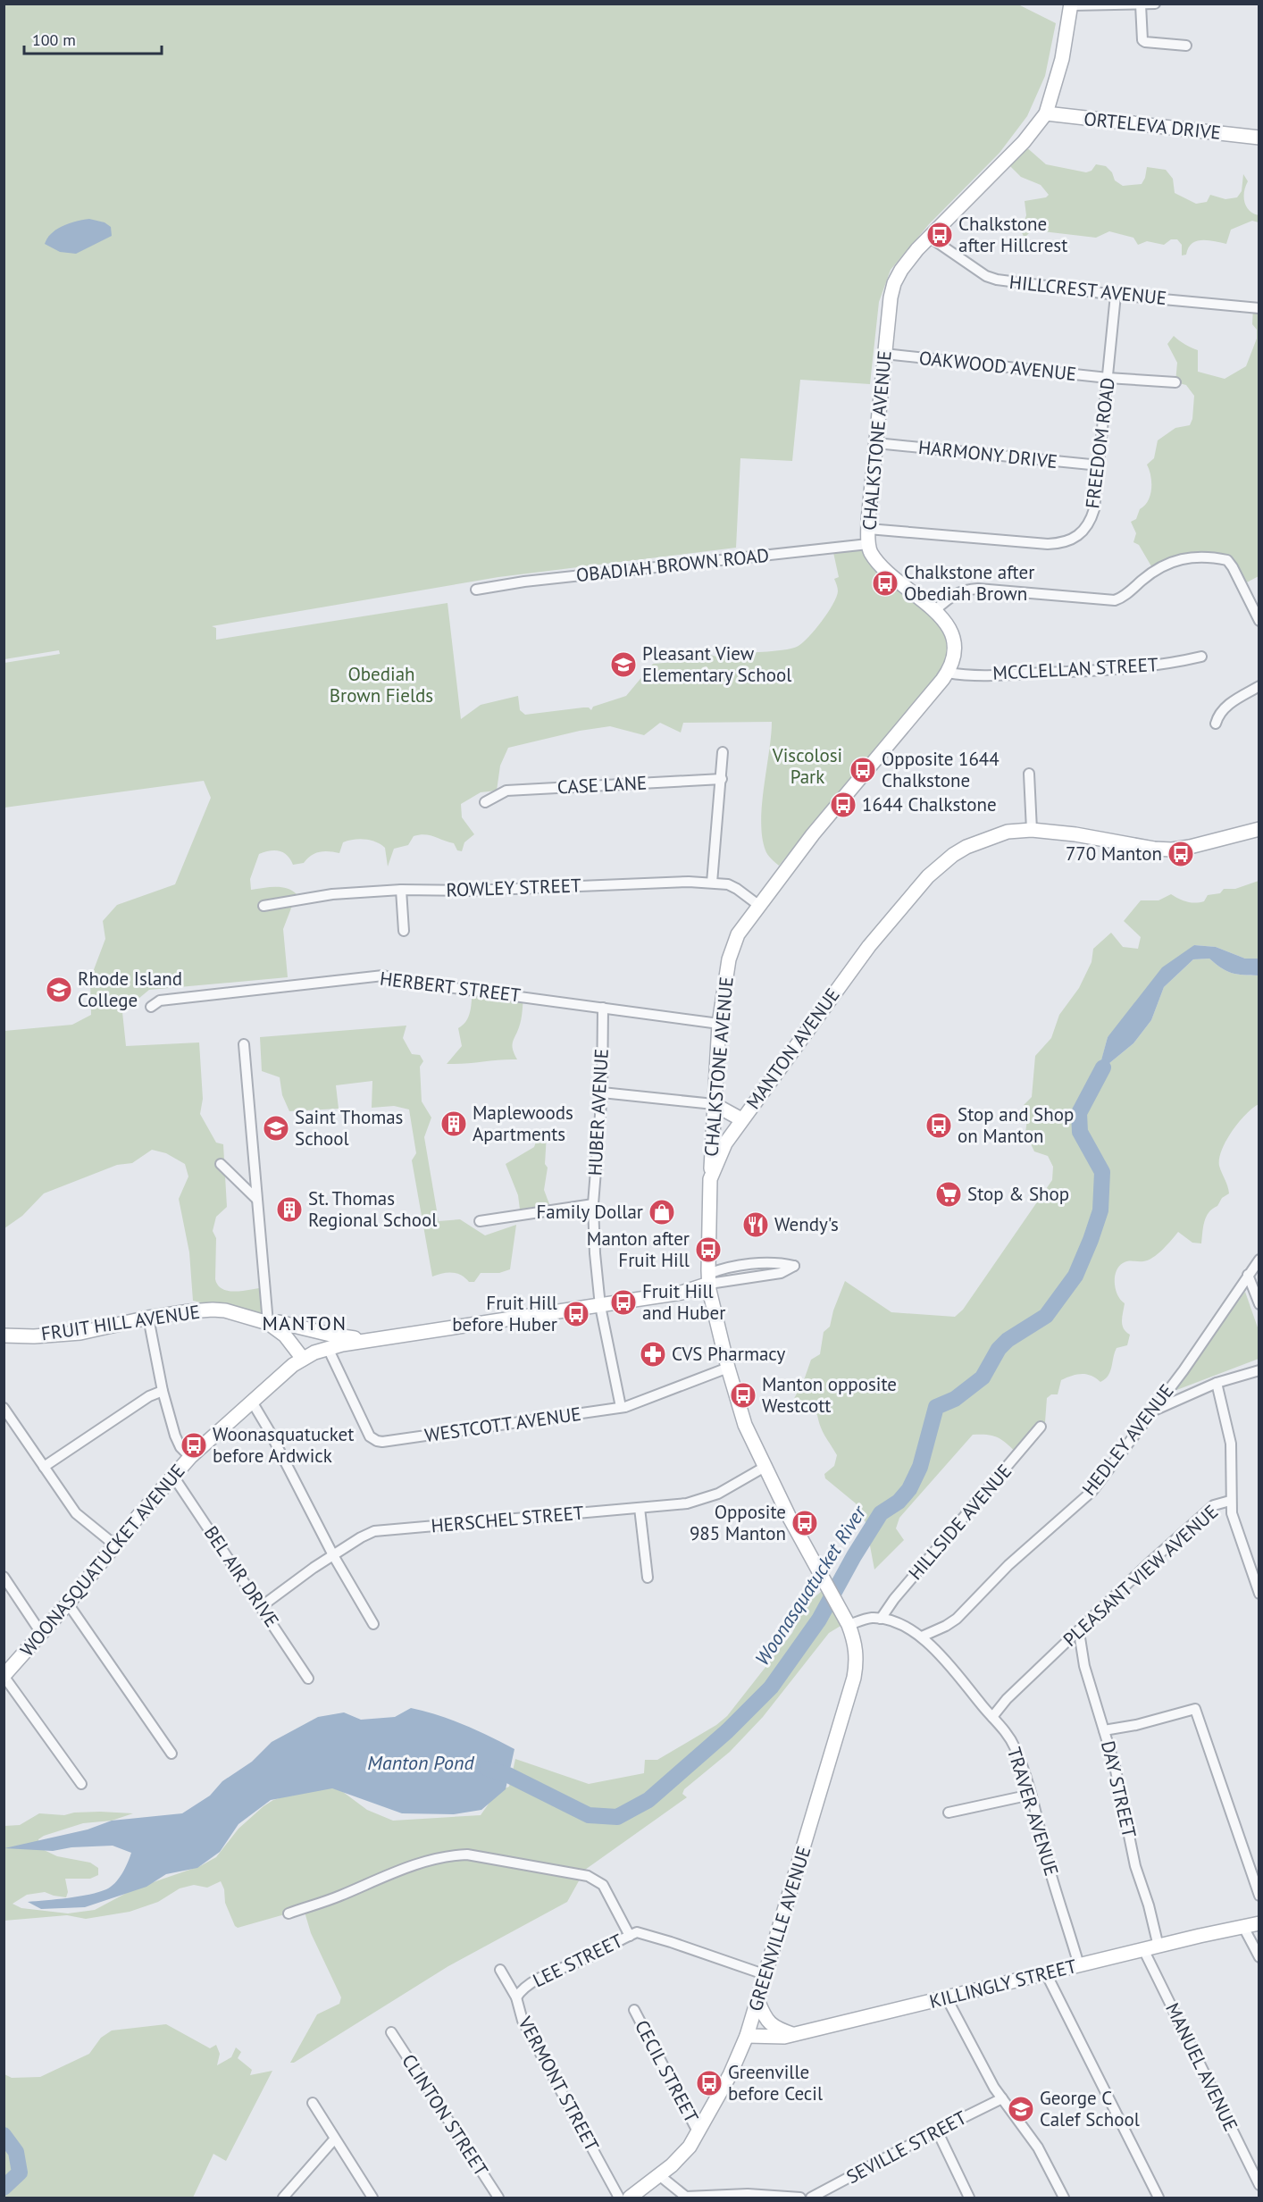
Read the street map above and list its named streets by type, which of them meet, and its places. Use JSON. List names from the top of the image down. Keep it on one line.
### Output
{"streets":{"main road":["ORTELEVA DRIVE","CHALKSTONE AVENUE","MANTON AVENUE","FRUIT HILL AVENUE","WOONASQUATUCKET AVENUE","GREENVILLE AVENUE","KILLINGLY STREET"],"street":["HILLCREST AVENUE","OAKWOOD AVENUE","FREEDOM ROAD","HARMONY DRIVE","OBADIAH BROWN ROAD","MCCLELLAN STREET","CASE LANE","ROWLEY STREET","HERBERT STREET","HUBER AVENUE","WESTCOTT AVENUE","HEDLEY AVENUE","HERSCHEL STREET","HILLSIDE AVENUE","PLEASANT VIEW AVENUE","BEL AIR DRIVE","DAY STREET","TRAVER AVENUE","LEE STREET","MANUEL AVENUE","CECIL STREET","VERMONT STREET","CLINTON STREET","SEVILLE STREET"]},"crossings":[["ORTELEVA DRIVE","CHALKSTONE AVENUE"],["HILLCREST AVENUE","CHALKSTONE AVENUE"],["HILLCREST AVENUE","FREEDOM ROAD"],["OAKWOOD AVENUE","CHALKSTONE AVENUE"],["OAKWOOD AVENUE","FREEDOM ROAD"],["CHALKSTONE AVENUE","FREEDOM ROAD"],["CHALKSTONE AVENUE","HARMONY DRIVE"],["CHALKSTONE AVENUE","OBADIAH BROWN ROAD"],["CHALKSTONE AVENUE","MCCLELLAN STREET"],["CHALKSTONE AVENUE","ROWLEY STREET"],["CHALKSTONE AVENUE","HERBERT STREET"],["CHALKSTONE AVENUE","MANTON AVENUE"],["FREEDOM ROAD","HARMONY DRIVE"],["HERBERT STREET","HUBER AVENUE"],["MANTON AVENUE","FRUIT HILL AVENUE"],["MANTON AVENUE","WESTCOTT AVENUE"],["MANTON AVENUE","HERSCHEL STREET"],["MANTON AVENUE","TRAVER AVENUE"],["MANTON AVENUE","GREENVILLE AVENUE"],["HUBER AVENUE","FRUIT HILL AVENUE"],["HUBER AVENUE","WESTCOTT AVENUE"],["FRUIT HILL AVENUE","WESTCOTT AVENUE"],["FRUIT HILL AVENUE","WOONASQUATUCKET AVENUE"],["WESTCOTT AVENUE","WOONASQUATUCKET AVENUE"],["HEDLEY AVENUE","TRAVER AVENUE"],["HERSCHEL STREET","BEL AIR DRIVE"],["HILLSIDE AVENUE","TRAVER AVENUE"],["WOONASQUATUCKET AVENUE","BEL AIR DRIVE"],["PLEASANT VIEW AVENUE","DAY STREET"],["PLEASANT VIEW AVENUE","TRAVER AVENUE"],["DAY STREET","KILLINGLY STREET"],["TRAVER AVENUE","GREENVILLE AVENUE"],["TRAVER AVENUE","KILLINGLY STREET"],["GREENVILLE AVENUE","LEE STREET"],["GREENVILLE AVENUE","KILLINGLY STREET"],["GREENVILLE AVENUE","CECIL STREET"],["LEE STREET","VERMONT STREET"],["KILLINGLY STREET","MANUEL AVENUE"]],"districts":["MANTON"],"water":["Woonasquatucket River","Manton Pond"],"parks":["Obediah Brown Fields","Viscolosi Park"],"places":{"bus stop":["Chalkstone after Hillcrest","Chalkstone after Obediah Brown","Opposite 1644 Chalkstone","1644 Chalkstone","770 Manton","Stop and Shop on Manton","Manton after Fruit Hill","Fruit Hill and Huber","Fruit Hill before Huber","Manton opposite Westcott","Woonasquatucket before Ardwick","Opposite 985 Manton","Greenville before Cecil"],"school or university":["Pleasant View Elementary School","Rhode Island College","Saint Thomas School","George C Calef School"],"building":["Maplewoods Apartments","St. Thomas Regional School"],"supermarket":["Stop & Shop"],"shop":["Family Dollar"],"restaurant":["Wendy's"],"pharmacy":["CVS Pharmacy"]},"scale_bar":"100 m"}
